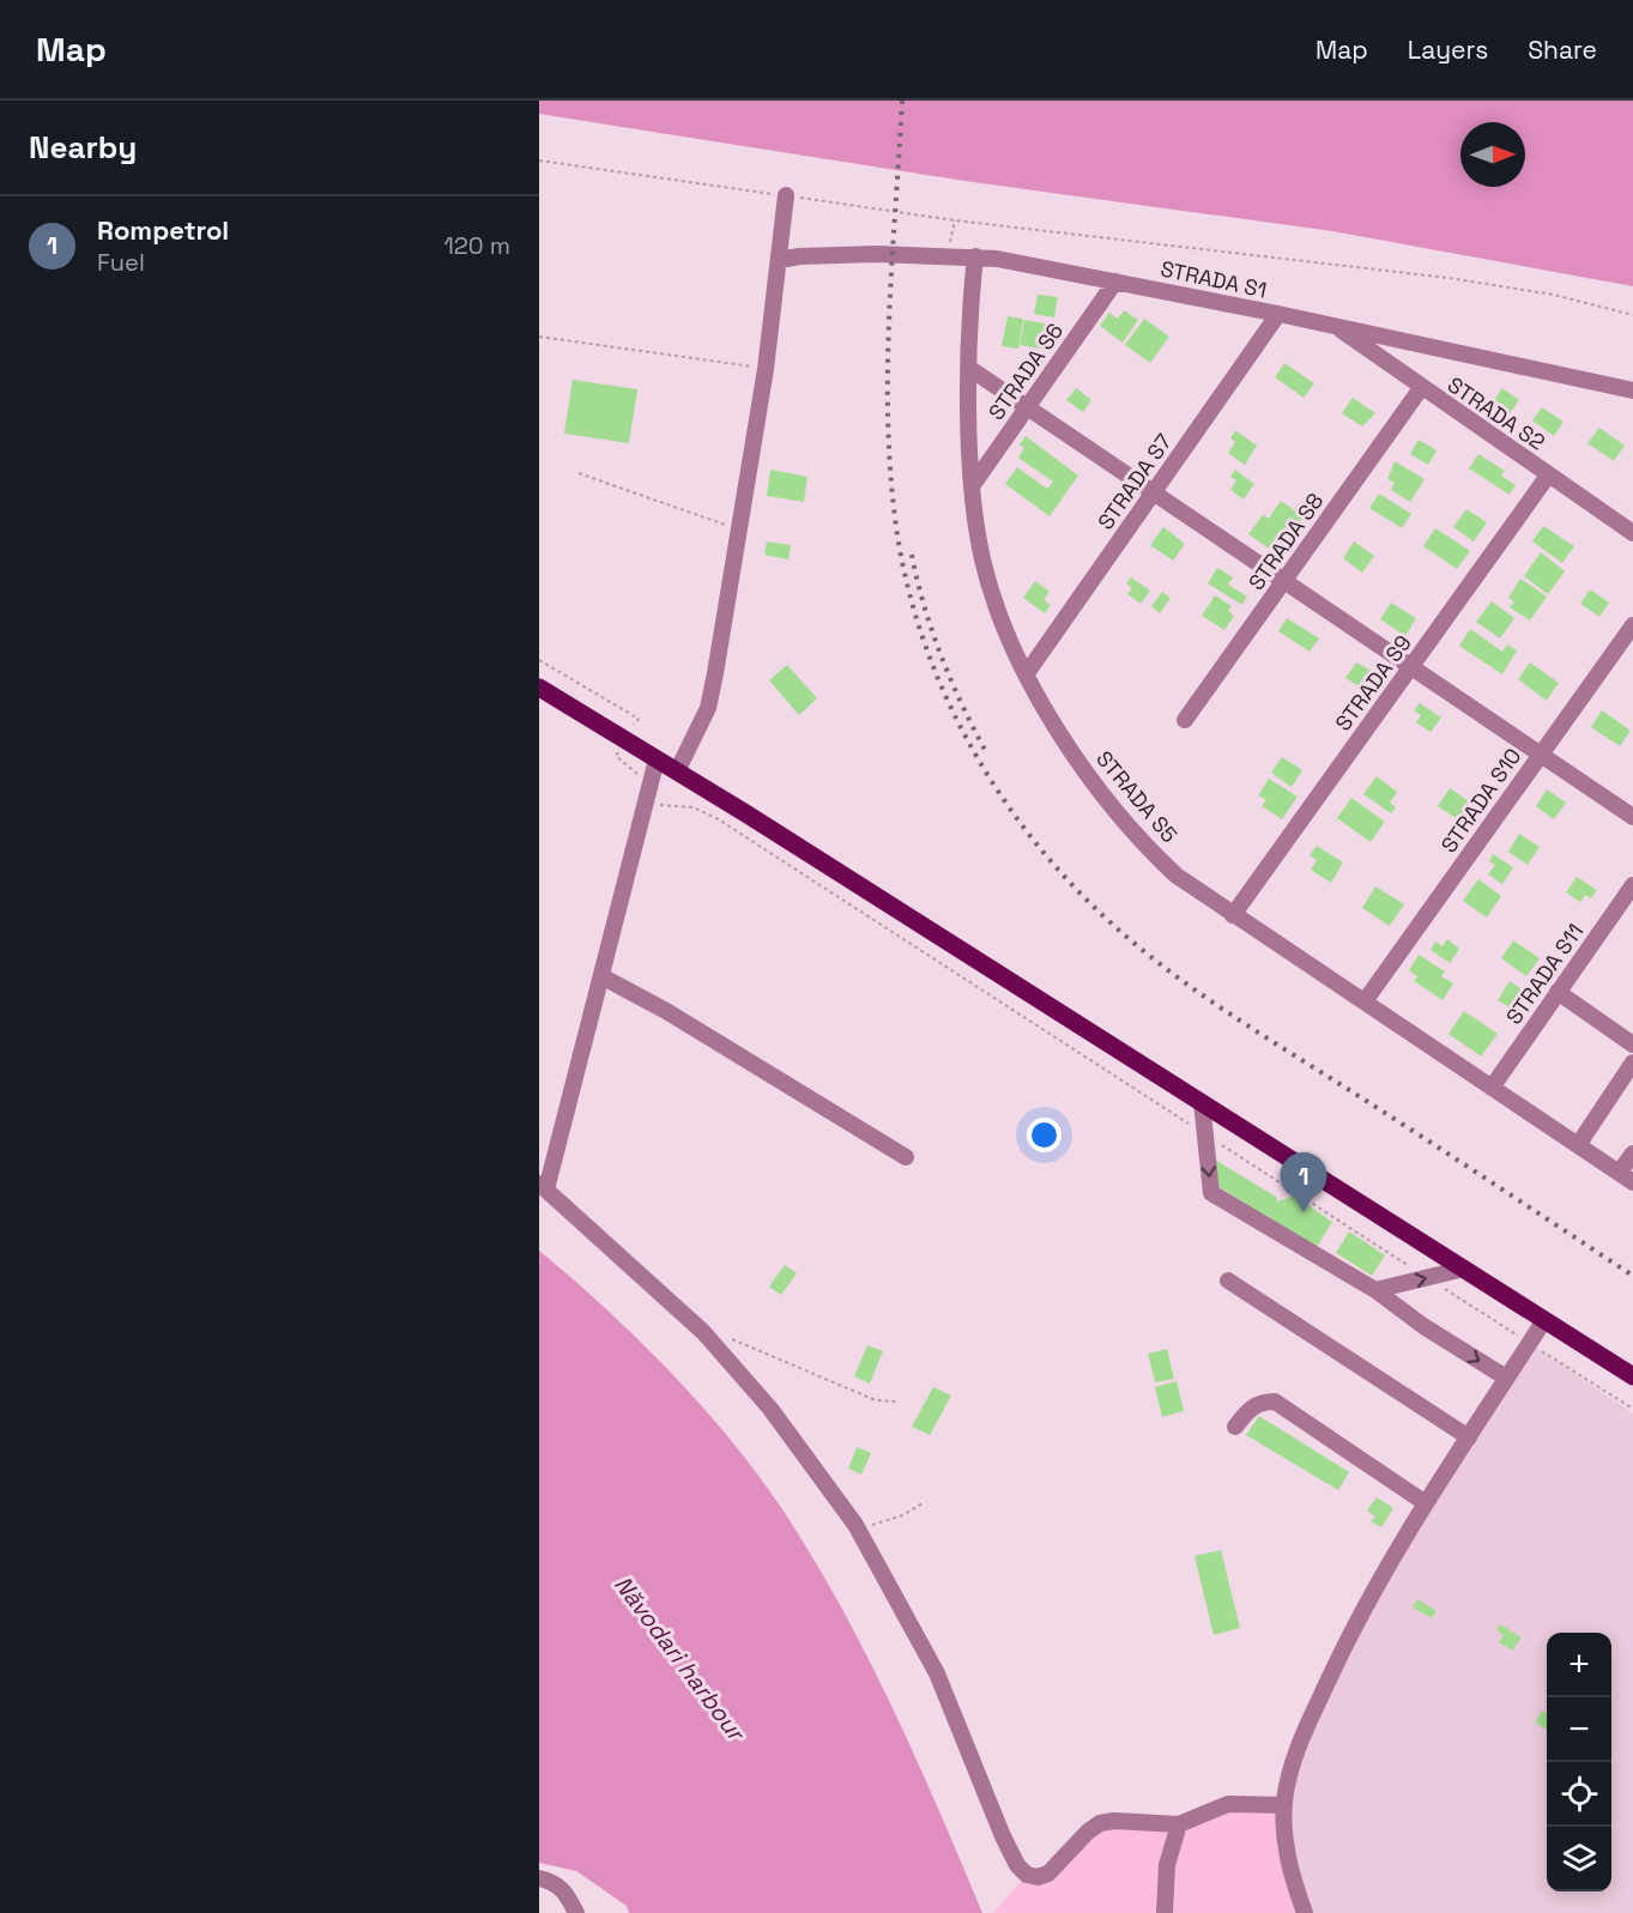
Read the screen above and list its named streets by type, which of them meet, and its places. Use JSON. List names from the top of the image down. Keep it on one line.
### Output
{"streets":{"street":["STRADA S1","STRADA S6","STRADA S2","STRADA S7","STRADA S8","STRADA S9","STRADA S5","STRADA S10","STRADA S11"]},"crossings":[["STRADA S1","STRADA S6"],["STRADA S1","STRADA S2"],["STRADA S1","STRADA S7"],["STRADA S1","STRADA S5"],["STRADA S6","STRADA S5"],["STRADA S2","STRADA S8"],["STRADA S2","STRADA S9"],["STRADA S7","STRADA S5"],["STRADA S9","STRADA S5"],["STRADA S5","STRADA S10"],["STRADA S5","STRADA S11"]],"water":["Năvodari harbour"],"north":"right","page":{"header":"Map","nav":["Map","Layers","Share"],"heading":"Nearby","list":[{"mark":"1","name":"Rompetrol","note":"Fuel","value":"120 m"}],"pins":"1","map_buttons":["+","−"]}}
